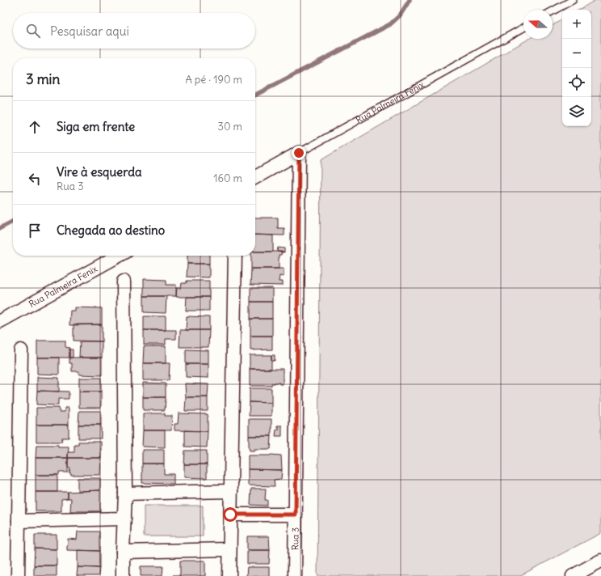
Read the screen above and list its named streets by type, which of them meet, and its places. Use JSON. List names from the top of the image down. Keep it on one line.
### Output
{"streets":{"street":["Rua Palmeira Fenix","Rua 3"]},"crossings":[["Rua Palmeira Fenix","Rua 3"]],"north":"left","page":{"map_buttons":["+","−"],"search":"Pesquisar aqui","heading":["3 min","A pé · 190 m"],"list":[["Siga em frente","30 m"],["Vire à esquerda","Rua 3","160 m"],"Chegada ao destino"]}}
